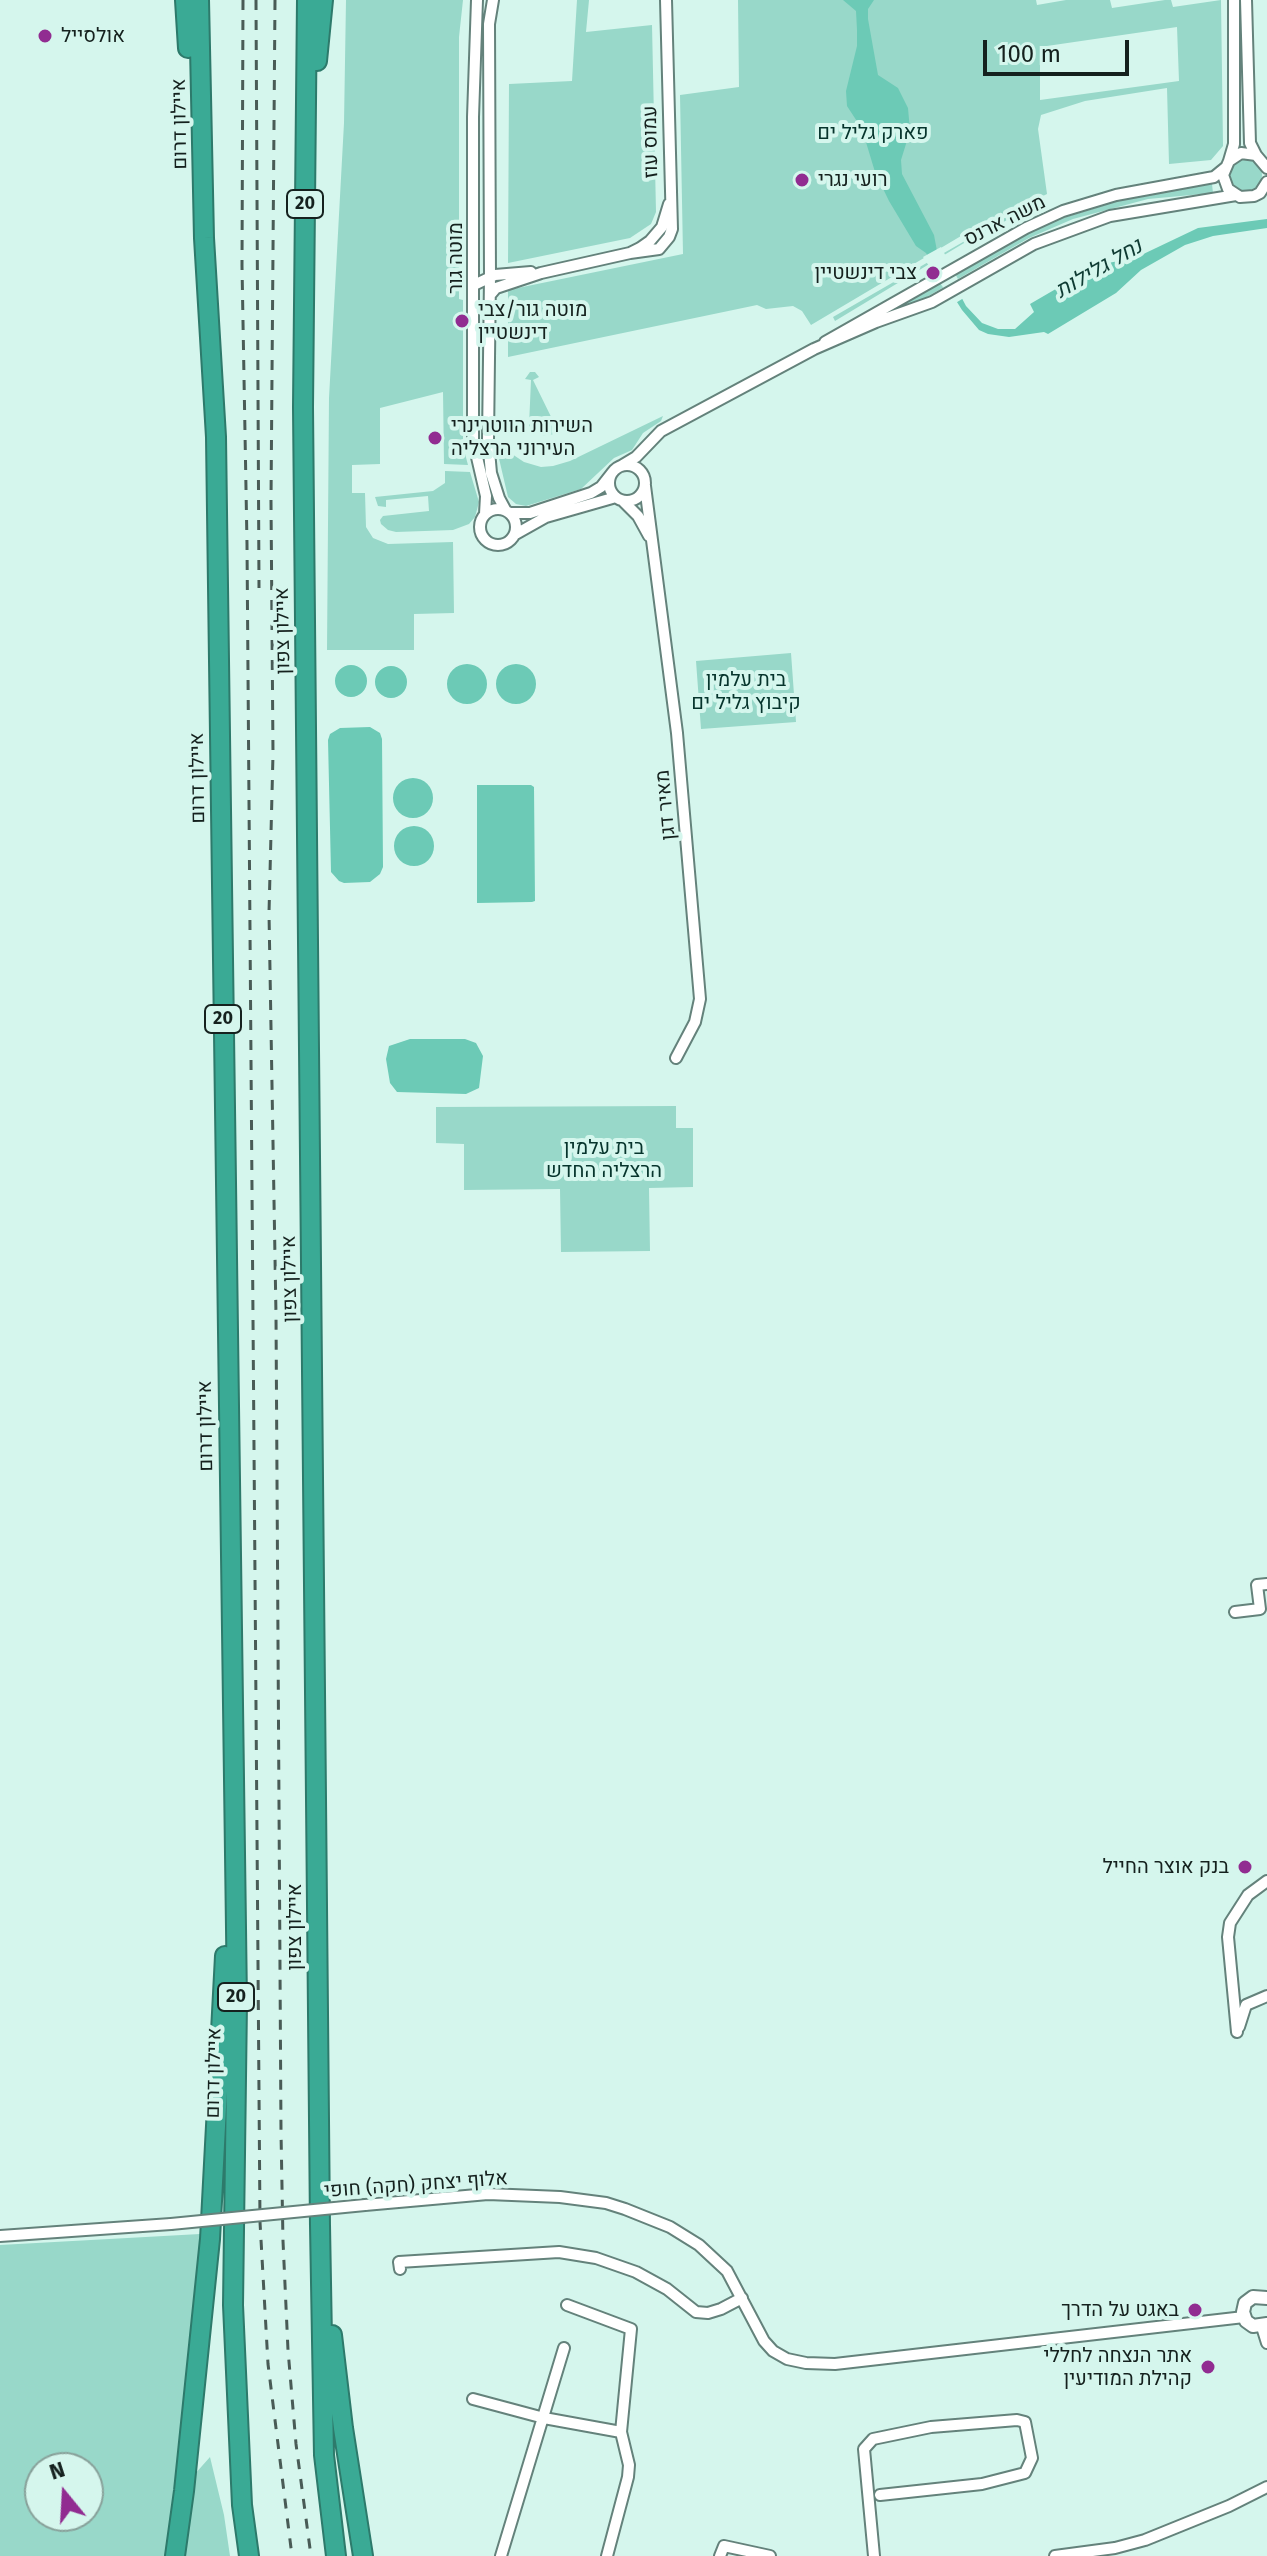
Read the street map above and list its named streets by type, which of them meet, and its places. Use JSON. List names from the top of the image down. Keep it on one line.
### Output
{"streets":{"highway":["איילון דרום","20","איילון צפון"],"street":["עמוס עוז","משה ארנס","מוטה גור","מאיר דגן","אלוף יצחק (חקה) חופי"]},"crossings":[["משה ארנס","מוטה גור"],["משה ארנס","מאיר דגן"]],"water":["נחל גלילות"],"parks":["פארק גליל ים","בית עלמין קיבוץ גליל ים","בית עלמין הרצליה החדש"],"places":["אולסייל","רועי נגרי","צבי דינשטיין","מוטה גור/צבי דינשטיין","השירות הווטרינרי העירוני הרצליה","בנק אוצר החייל","באגט על הדרך","אתר הנצחה לחללי קהילת המודיעין"],"scale_bar":"100 m","north":"top"}
